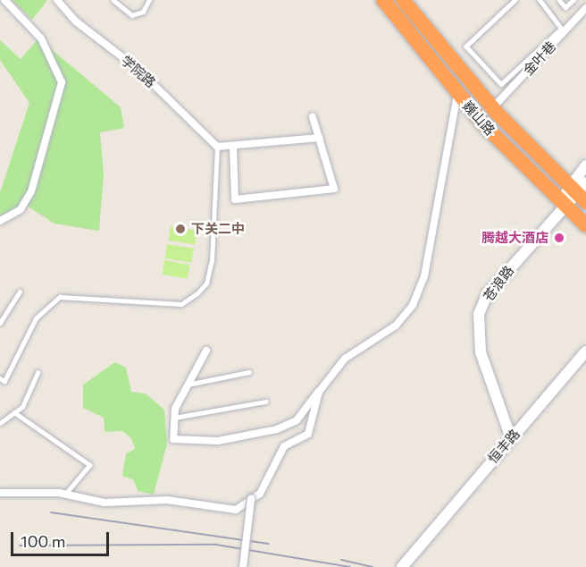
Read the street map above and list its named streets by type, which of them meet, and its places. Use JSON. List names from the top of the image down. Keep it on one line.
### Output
{"streets":{"highway":["巍山路"],"street":["金叶巷","学院路","苍浪路","恒丰路"]},"crossings":[["金叶巷","巍山路"],["巍山路","苍浪路"],["苍浪路","恒丰路"]],"places":["下关二中","腾越大酒店"],"scale_bar":"100 m"}
